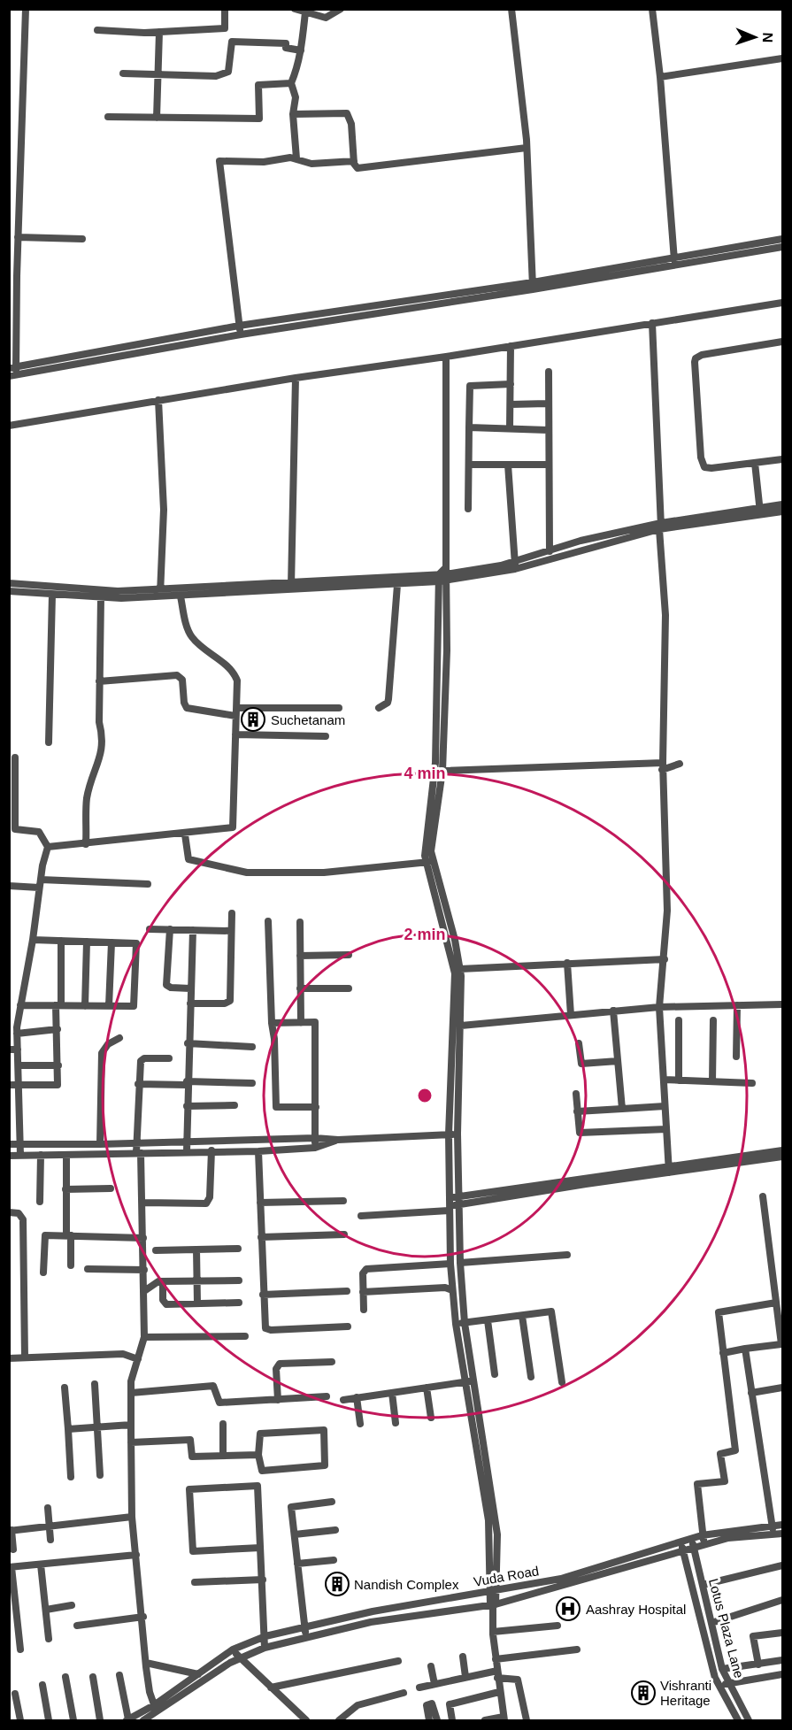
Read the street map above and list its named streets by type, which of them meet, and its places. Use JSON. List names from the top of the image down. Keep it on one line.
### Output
{"streets":{"street":["Vuda Road","Lotus Plaza Lane"]},"crossings":[["Vuda Road","Lotus Plaza Lane"]],"places":{"building":["Suchetanam","Nandish Complex","Vishranti Heritage"],"hospital":["Aashray Hospital"]},"north":"right","rings":["4 min","2 min"]}
